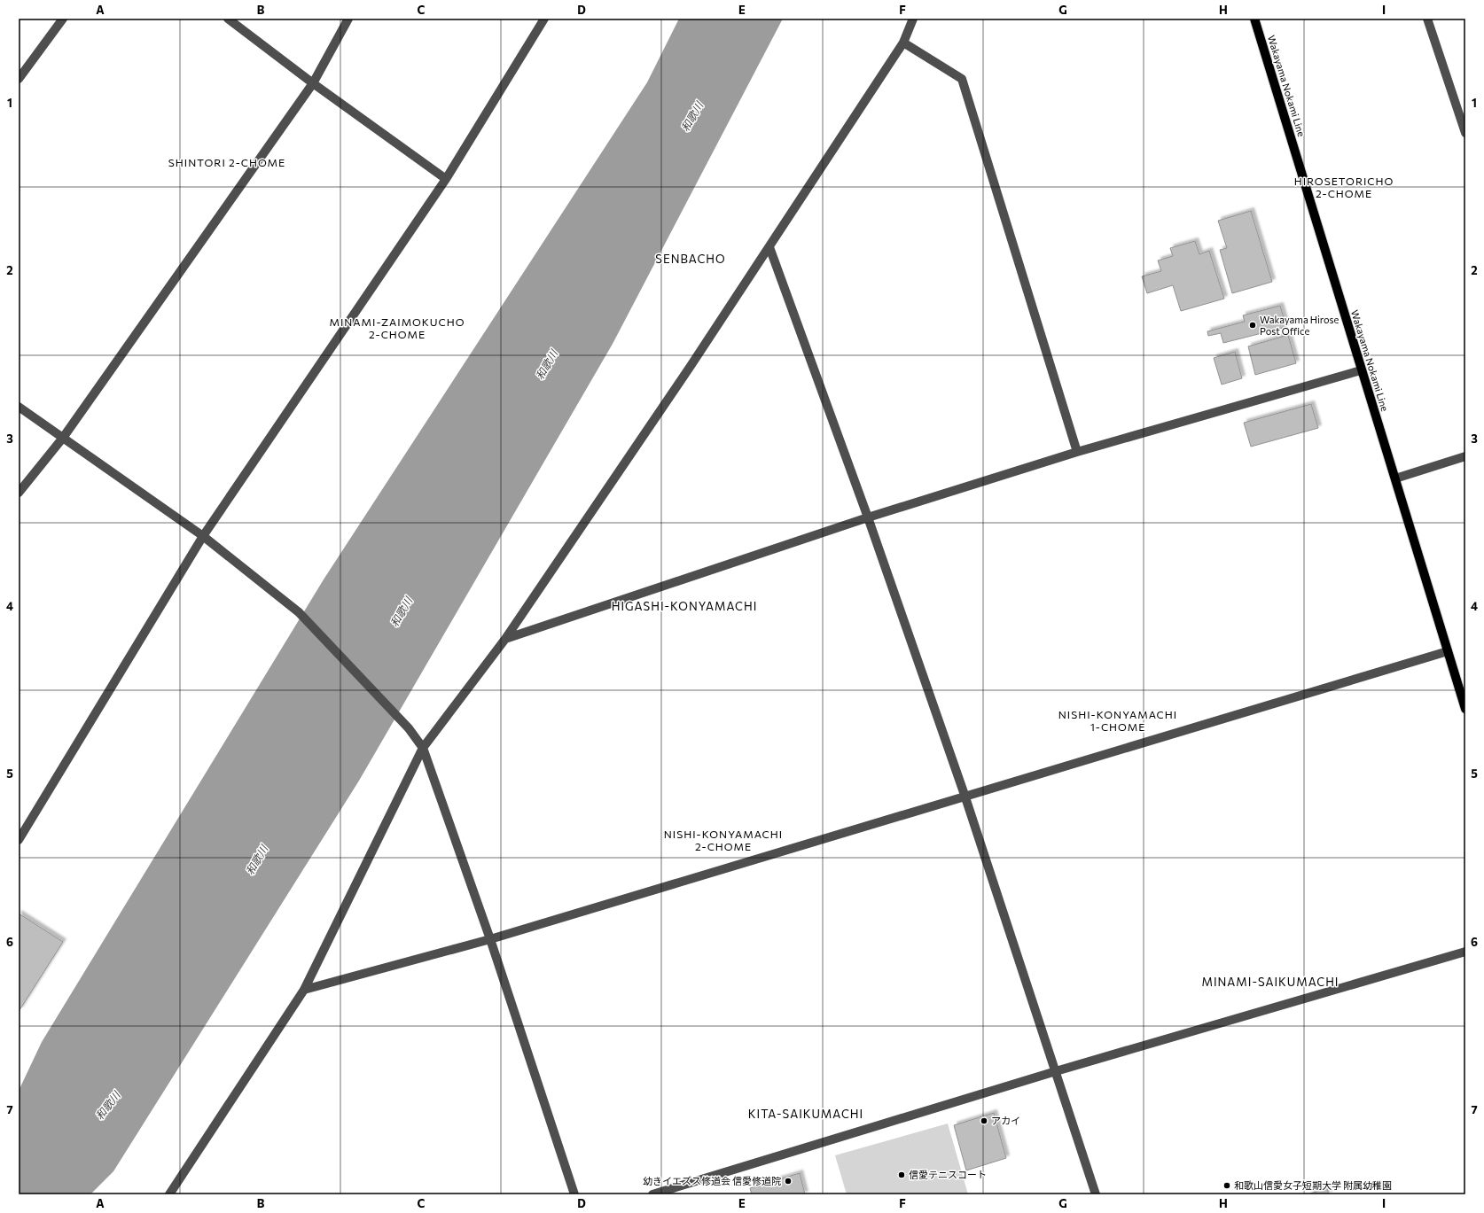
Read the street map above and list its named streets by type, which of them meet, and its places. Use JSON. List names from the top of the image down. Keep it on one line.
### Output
{"streets":{"main road":["Wakayama Nokami Line"]},"districts":["SHINTORI 2-CHOME","HIROSETORICHO 2-CHOME","SENBACHO","MINAMI-ZAIMOKUCHO 2-CHOME","HIGASHI-KONYAMACHI","NISHI-KONYAMACHI 1-CHOME","NISHI-KONYAMACHI 2-CHOME","MINAMI-SAIKUMACHI","KITA-SAIKUMACHI"],"water":["和歌川"],"places":["Wakayama Hirose Post Office","アカイ","信愛テニスコート","幼きイエズス修道会 信愛修道院","和歌山信愛女子短期大学 附属幼稚園"],"grid":{"columns":["A","B","C","D","E","F","G","H","I"],"rows":["1","2","3","4","5","6","7"]}}
